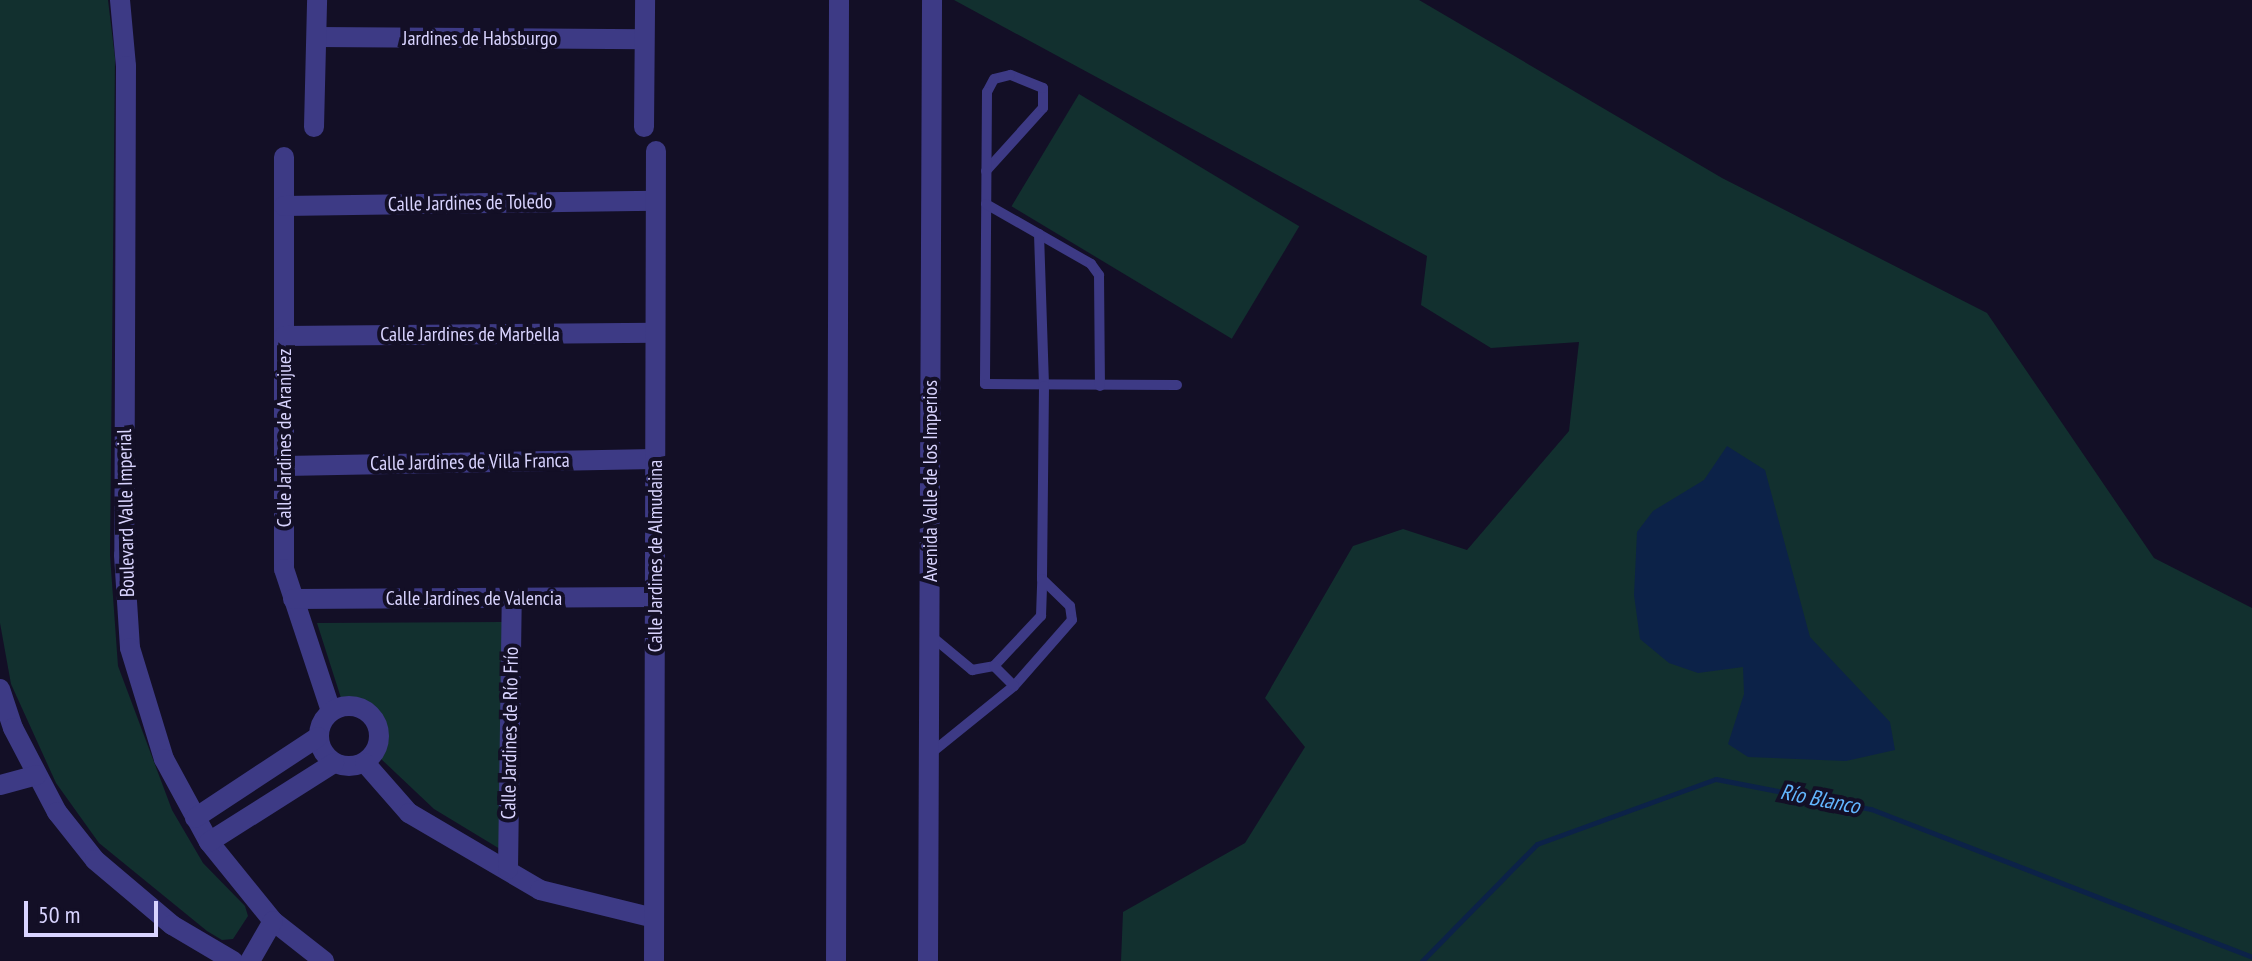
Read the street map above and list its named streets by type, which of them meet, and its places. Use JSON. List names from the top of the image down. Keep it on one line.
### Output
{"streets":{"street":["Jardines de Habsburgo","Calle Jardines de Toledo","Calle Jardines de Marbella","Calle Jardines de Aranjuez","Calle Jardines de Villa Franca","Avenida Valle de los Imperios","Boulevard Valle Imperial","Calle Jardines de Almudaina","Calle Jardines de Valencia","Calle Jardines de Río Frío"]},"crossings":[["Calle Jardines de Toledo","Calle Jardines de Aranjuez"],["Calle Jardines de Toledo","Calle Jardines de Almudaina"],["Calle Jardines de Marbella","Calle Jardines de Aranjuez"],["Calle Jardines de Marbella","Calle Jardines de Almudaina"],["Calle Jardines de Aranjuez","Calle Jardines de Villa Franca"],["Calle Jardines de Aranjuez","Calle Jardines de Valencia"],["Calle Jardines de Villa Franca","Calle Jardines de Almudaina"],["Calle Jardines de Almudaina","Calle Jardines de Valencia"],["Calle Jardines de Valencia","Calle Jardines de Río Frío"]],"water":["Río Blanco"],"scale_bar":"50 m"}
